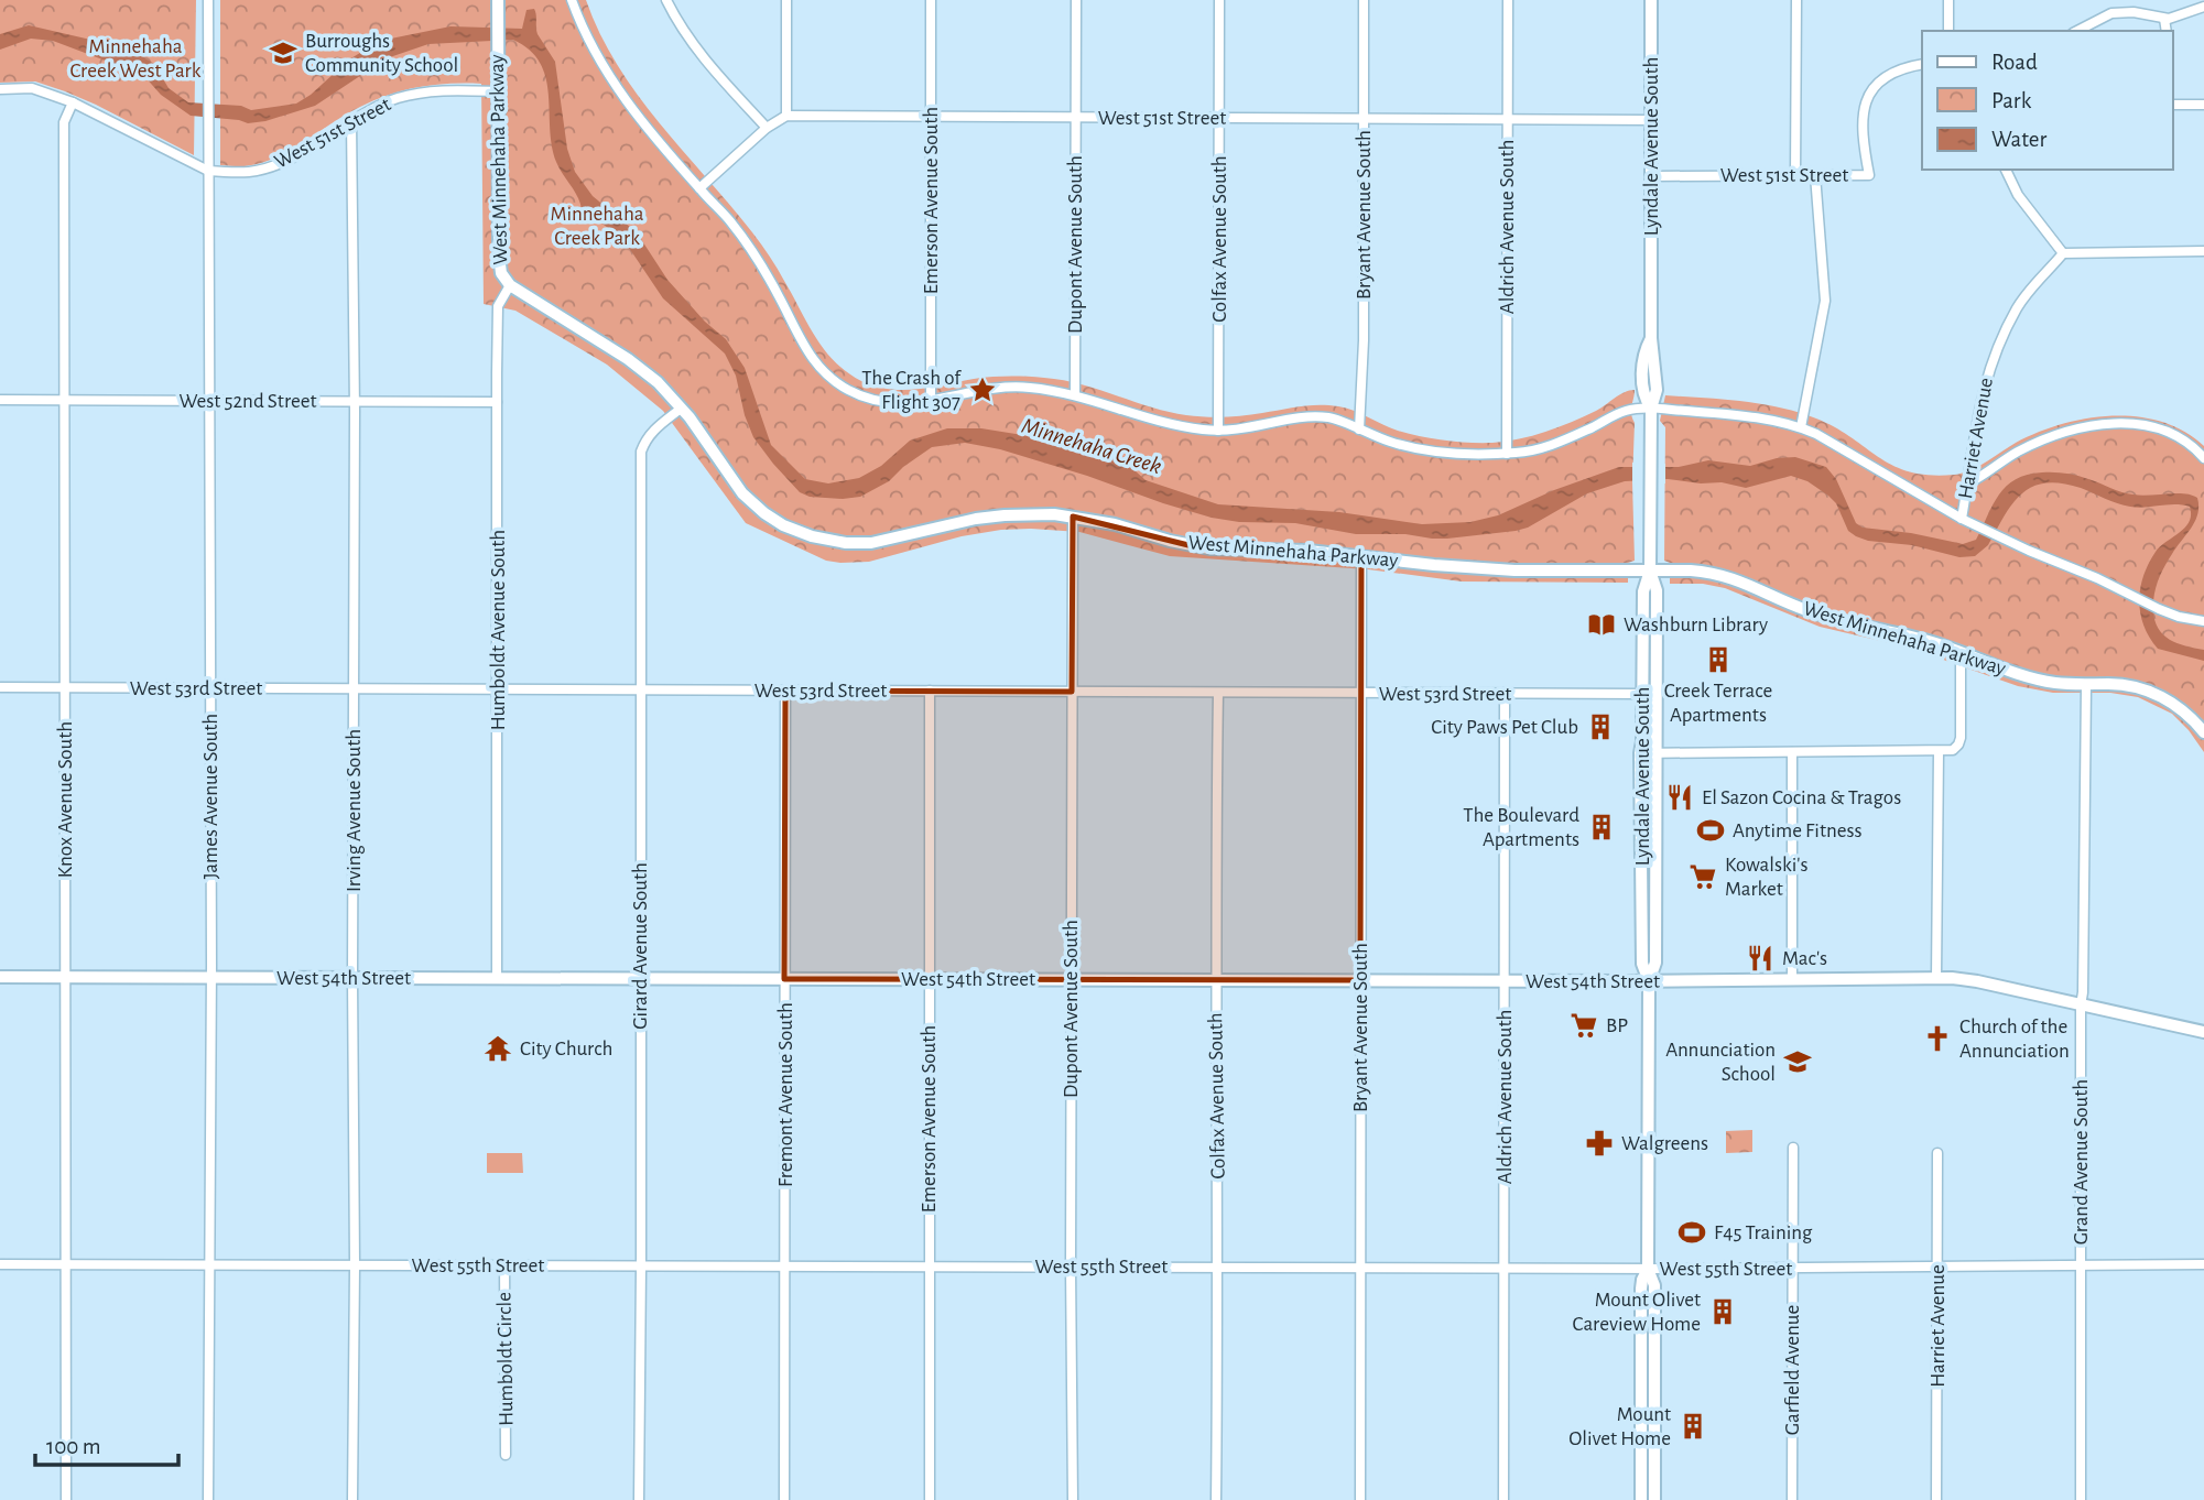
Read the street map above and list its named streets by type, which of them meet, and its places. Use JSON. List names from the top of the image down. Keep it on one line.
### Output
{"streets":{"street":["West 51st Street","Lyndale Avenue South","West Minnehaha Parkway","Emerson Avenue South","Bryant Avenue South","Aldrich Avenue South","Colfax Avenue South","Dupont Avenue South","West 52nd Street","Harriet Avenue","Humboldt Avenue South","West 53rd Street","James Avenue South","Knox Avenue South","Irving Avenue South","Girard Avenue South","West 54th Street","Fremont Avenue South","Grand Avenue South","West 55th Street","Humboldt Circle","Garfield Avenue"]},"crossings":[["West 51st Street","Lyndale Avenue South"],["West 51st Street","West Minnehaha Parkway"],["West 51st Street","Emerson Avenue South"],["West 51st Street","Bryant Avenue South"],["West 51st Street","Aldrich Avenue South"],["West 51st Street","Colfax Avenue South"],["West 51st Street","Dupont Avenue South"],["West 51st Street","James Avenue South"],["West 51st Street","Knox Avenue South"],["West 51st Street","Irving Avenue South"],["Lyndale Avenue South","West Minnehaha Parkway"],["Lyndale Avenue South","West 53rd Street"],["Lyndale Avenue South","West 54th Street"],["Lyndale Avenue South","West 55th Street"],["West Minnehaha Parkway","Bryant Avenue South"],["West Minnehaha Parkway","Dupont Avenue South"],["West Minnehaha Parkway","Humboldt Avenue South"],["West Minnehaha Parkway","Girard Avenue South"],["West Minnehaha Parkway","Grand Avenue South"],["Emerson Avenue South","West 53rd Street"],["Emerson Avenue South","West 54th Street"],["Emerson Avenue South","West 55th Street"],["Bryant Avenue South","West 53rd Street"],["Bryant Avenue South","West 54th Street"],["Bryant Avenue South","West 55th Street"],["Aldrich Avenue South","West 53rd Street"],["Aldrich Avenue South","West 54th Street"],["Aldrich Avenue South","West 55th Street"],["Colfax Avenue South","West 53rd Street"],["Colfax Avenue South","West 54th Street"],["Colfax Avenue South","West 55th Street"],["Dupont Avenue South","West 53rd Street"],["Dupont Avenue South","West 54th Street"],["Dupont Avenue South","West 55th Street"],["West 52nd Street","Humboldt Avenue South"],["West 52nd Street","James Avenue South"],["West 52nd Street","Knox Avenue South"],["West 52nd Street","Irving Avenue South"],["Harriet Avenue","West 55th Street"],["Humboldt Avenue South","West 53rd Street"],["Humboldt Avenue South","West 54th Street"],["West 53rd Street","James Avenue South"],["West 53rd Street","Knox Avenue South"],["West 53rd Street","Irving Avenue South"],["West 53rd Street","Girard Avenue South"],["West 53rd Street","Fremont Avenue South"],["James Avenue South","West 54th Street"],["James Avenue South","West 55th Street"],["Knox Avenue South","West 54th Street"],["Knox Avenue South","West 55th Street"],["Irving Avenue South","West 54th Street"],["Irving Avenue South","West 55th Street"],["Girard Avenue South","West 54th Street"],["Girard Avenue South","West 55th Street"],["West 54th Street","Fremont Avenue South"],["West 54th Street","Grand Avenue South"],["Fremont Avenue South","West 55th Street"],["Grand Avenue South","West 55th Street"],["West 55th Street","Humboldt Circle"],["West 55th Street","Garfield Avenue"]],"water":["Minnehaha Creek"],"parks":["Minnehaha Creek West Park","Minnehaha Creek Park"],"places":{"school or university":["Burroughs Community School","Annunciation School"],"place":["The Crash of Flight 307"],"library":["Washburn Library"],"building":["Creek Terrace Apartments","City Paws Pet Club","The Boulevard Apartments","Mount Olivet Careview Home","Mount Olivet Home"],"restaurant":["El Sazon Cocina & Tragos","Mac's"],"sports":["Anytime Fitness","F45 Training"],"supermarket":["Kowalski's Market","BP"],"church":["Church of the Annunciation"],"temple":["City Church"],"pharmacy":["Walgreens"]},"legend":["Road","Park","Water"],"scale_bar":"100 m"}
